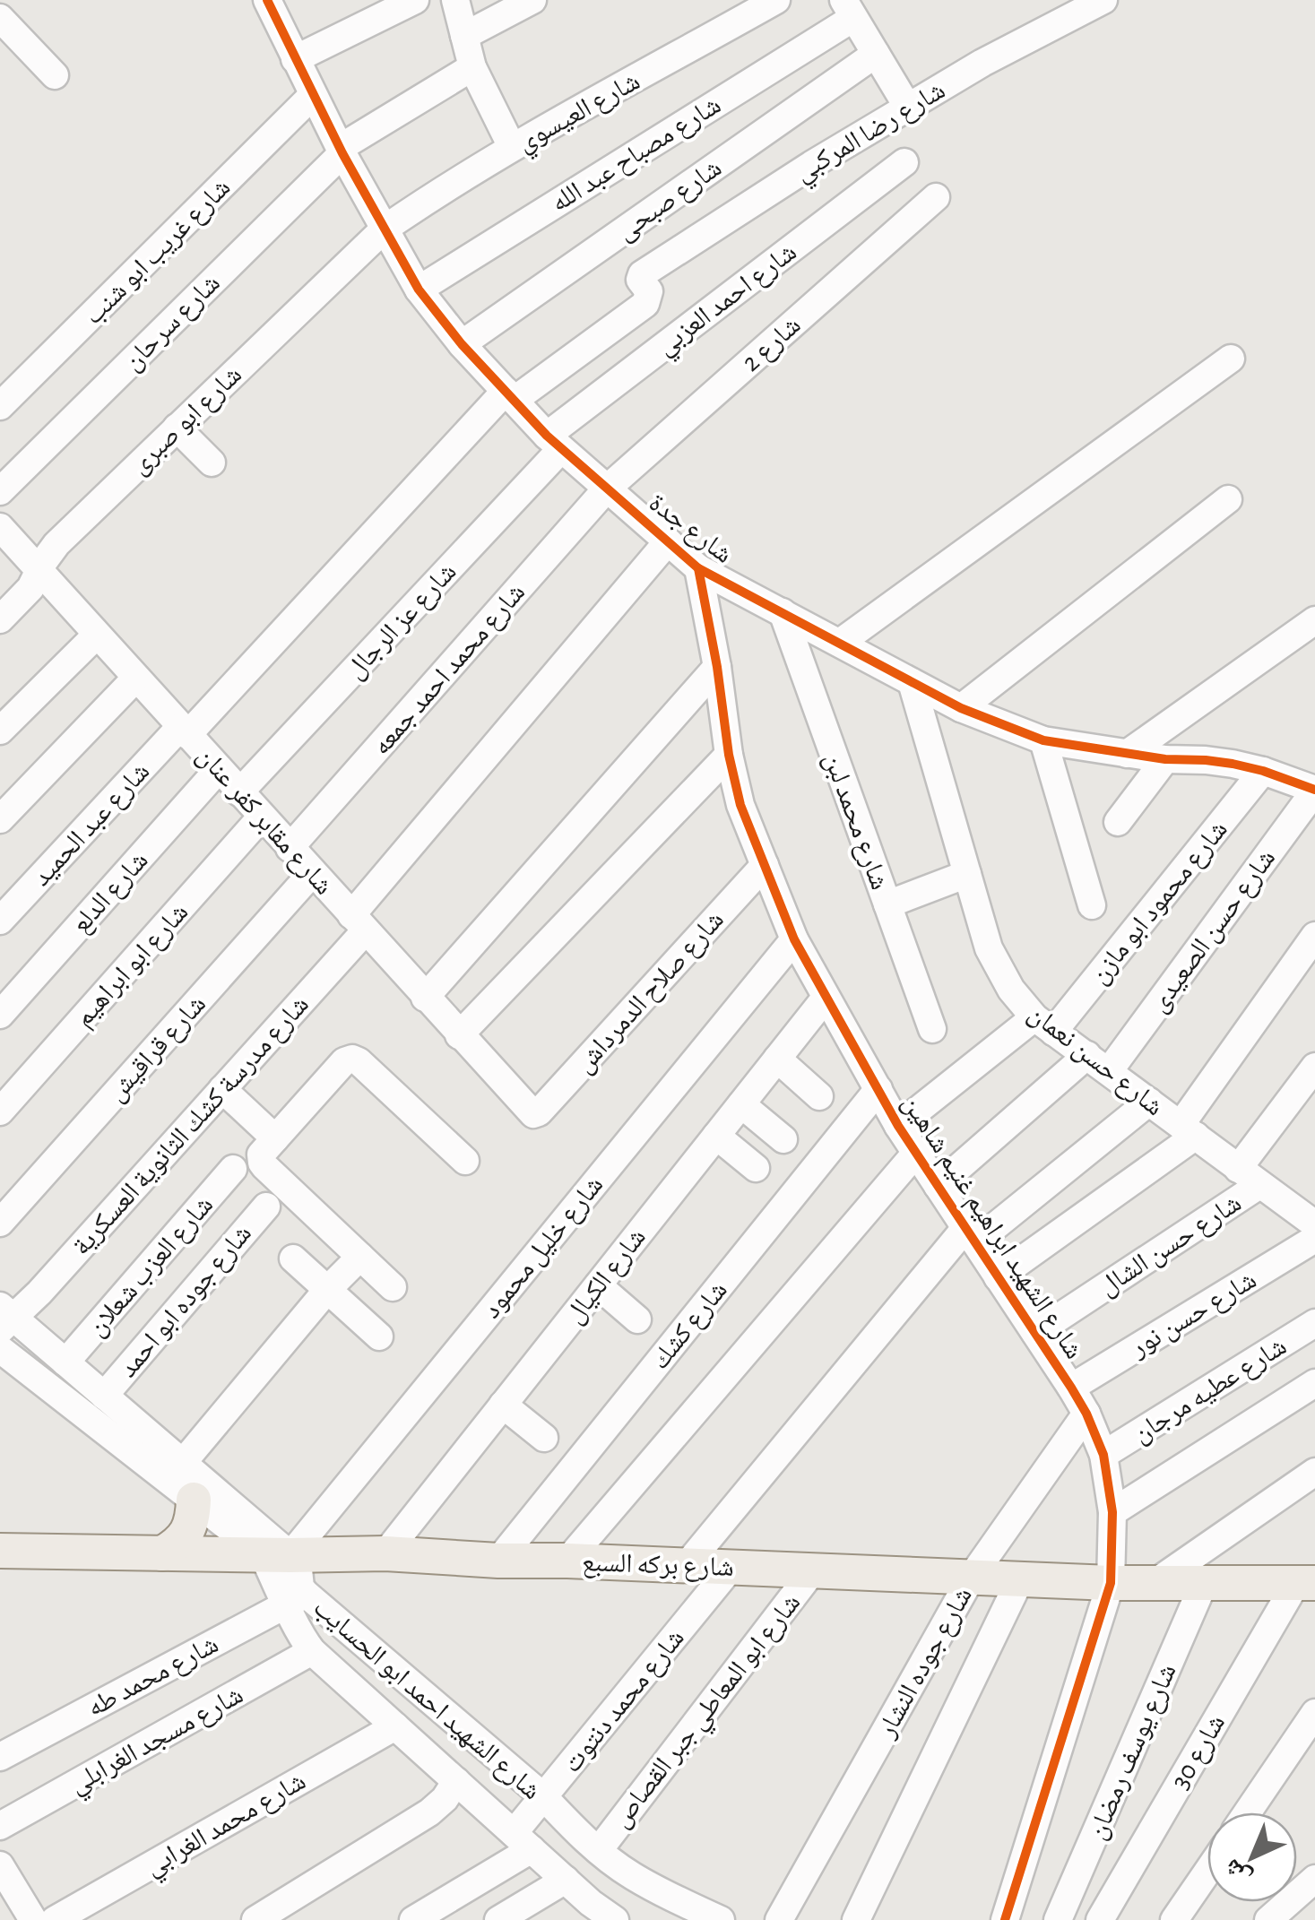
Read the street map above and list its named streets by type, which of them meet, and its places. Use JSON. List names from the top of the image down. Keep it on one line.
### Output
{"streets":{"main road":["شارع بركه السبع"],"street":["شارع العيسوي","شارع رضا المركبي","شارع مصباح عبد الله","شارع صبحى","شارع غريب ابو شنب","شارع احمد العزبي","شارع سرحان","شارع 2","شارع ابو صبرى","شارع جدة","شارع عز الرجال","شارع محمد احمد جمعه","شارع مقابر كفر عنان","شارع محمد لبن","شارع عبد الحميد","شارع الدلع","شارع محمود ابو مازن","شارع حسن الصعيدى","شارع ابو ابراهيم","شارع صلاح الدمرداش","شارع قراقيش","شارع حسن نعمان","شارع مدرسة كشك الثانوية العسكرية","شارع الشهيد ابراهيم غنيم شاهين","شارع حسن الشال","شارع خليل محمود","شارع العزب شعلان","شارع الكيال","شارع جوده ابو احمد","شارع حسن نور","شارع كشك","شارع عطيه مرجان","شارع جوده النشار","شارع محمد طه","شارع الشهيد احمد ابو الحسايب","شارع محمد دنتوت","شارع ابو المعاطي جبر القصاص","شارع مسجد الغرابلي","شارع يوسف رمضان","شارع 30","شارع محمد الغرابي"]},"crossings":[["شارع العيسوي","شارع ابو صبرى"],["شارع العيسوي","شارع جدة"],["شارع رضا المركبي","شارع عبد الحميد"],["شارع مصباح عبد الله","شارع جدة"],["شارع صبحى","شارع جدة"],["شارع غريب ابو شنب","شارع جدة"],["شارع احمد العزبي","شارع جدة"],["شارع احمد العزبي","شارع عز الرجال"],["شارع سرحان","شارع جدة"],["شارع 2","شارع جدة"],["شارع 2","شارع محمد احمد جمعه"],["شارع ابو صبرى","شارع جدة"],["شارع ابو صبرى","شارع مقابر كفر عنان"],["شارع جدة","شارع عز الرجال"],["شارع جدة","شارع محمد احمد جمعه"],["شارع جدة","شارع محمد لبن"],["شارع جدة","شارع عبد الحميد"],["شارع جدة","شارع محمود ابو مازن"],["شارع جدة","شارع حسن الصعيدى"],["شارع جدة","شارع حسن نعمان"],["شارع جدة","شارع مدرسة كشك الثانوية العسكرية"],["شارع جدة","شارع الشهيد ابراهيم غنيم شاهين"],["شارع عز الرجال","شارع مقابر كفر عنان"],["شارع محمد احمد جمعه","شارع مقابر كفر عنان"],["شارع مقابر كفر عنان","شارع عبد الحميد"],["شارع مقابر كفر عنان","شارع الدلع"],["شارع مقابر كفر عنان","شارع ابو ابراهيم"],["شارع مقابر كفر عنان","شارع صلاح الدمرداش"],["شارع مقابر كفر عنان","شارع قراقيش"],["شارع مقابر كفر عنان","شارع مدرسة كشك الثانوية العسكرية"],["شارع محمود ابو مازن","شارع حسن نعمان"],["شارع محمود ابو مازن","شارع الشهيد ابراهيم غنيم شاهين"],["شارع حسن الصعيدى","شارع حسن نعمان"],["شارع حسن الصعيدى","شارع الشهيد ابراهيم غنيم شاهين"],["شارع صلاح الدمرداش","شارع الشهيد ابراهيم غنيم شاهين"],["شارع حسن نعمان","شارع حسن الشال"],["شارع مدرسة كشك الثانوية العسكرية","شارع الشهيد احمد ابو الحسايب"],["شارع الشهيد ابراهيم غنيم شاهين","شارع حسن الشال"],["شارع الشهيد ابراهيم غنيم شاهين","شارع خليل محمود"],["شارع الشهيد ابراهيم غنيم شاهين","شارع الكيال"],["شارع الشهيد ابراهيم غنيم شاهين","شارع حسن نور"],["شارع الشهيد ابراهيم غنيم شاهين","شارع كشك"],["شارع الشهيد ابراهيم غنيم شاهين","شارع عطيه مرجان"],["شارع الشهيد ابراهيم غنيم شاهين","شارع بركه السبع"],["شارع الشهيد ابراهيم غنيم شاهين","شارع جوده النشار"],["شارع خليل محمود","شارع بركه السبع"],["شارع خليل محمود","شارع الشهيد احمد ابو الحسايب"],["شارع العزب شعلان","شارع الشهيد احمد ابو الحسايب"],["شارع الكيال","شارع بركه السبع"],["شارع جوده ابو احمد","شارع الشهيد احمد ابو الحسايب"],["شارع كشك","شارع بركه السبع"],["شارع بركه السبع","شارع جوده النشار"],["شارع بركه السبع","شارع الشهيد احمد ابو الحسايب"],["شارع بركه السبع","شارع محمد دنتوت"],["شارع بركه السبع","شارع ابو المعاطي جبر القصاص"],["شارع بركه السبع","شارع يوسف رمضان"],["شارع بركه السبع","شارع 30"],["شارع محمد طه","شارع الشهيد احمد ابو الحسايب"],["شارع الشهيد احمد ابو الحسايب","شارع محمد دنتوت"],["شارع الشهيد احمد ابو الحسايب","شارع ابو المعاطي جبر القصاص"],["شارع الشهيد احمد ابو الحسايب","شارع مسجد الغرابلي"],["شارع الشهيد احمد ابو الحسايب","شارع محمد الغرابي"]],"north":"bottom left"}
